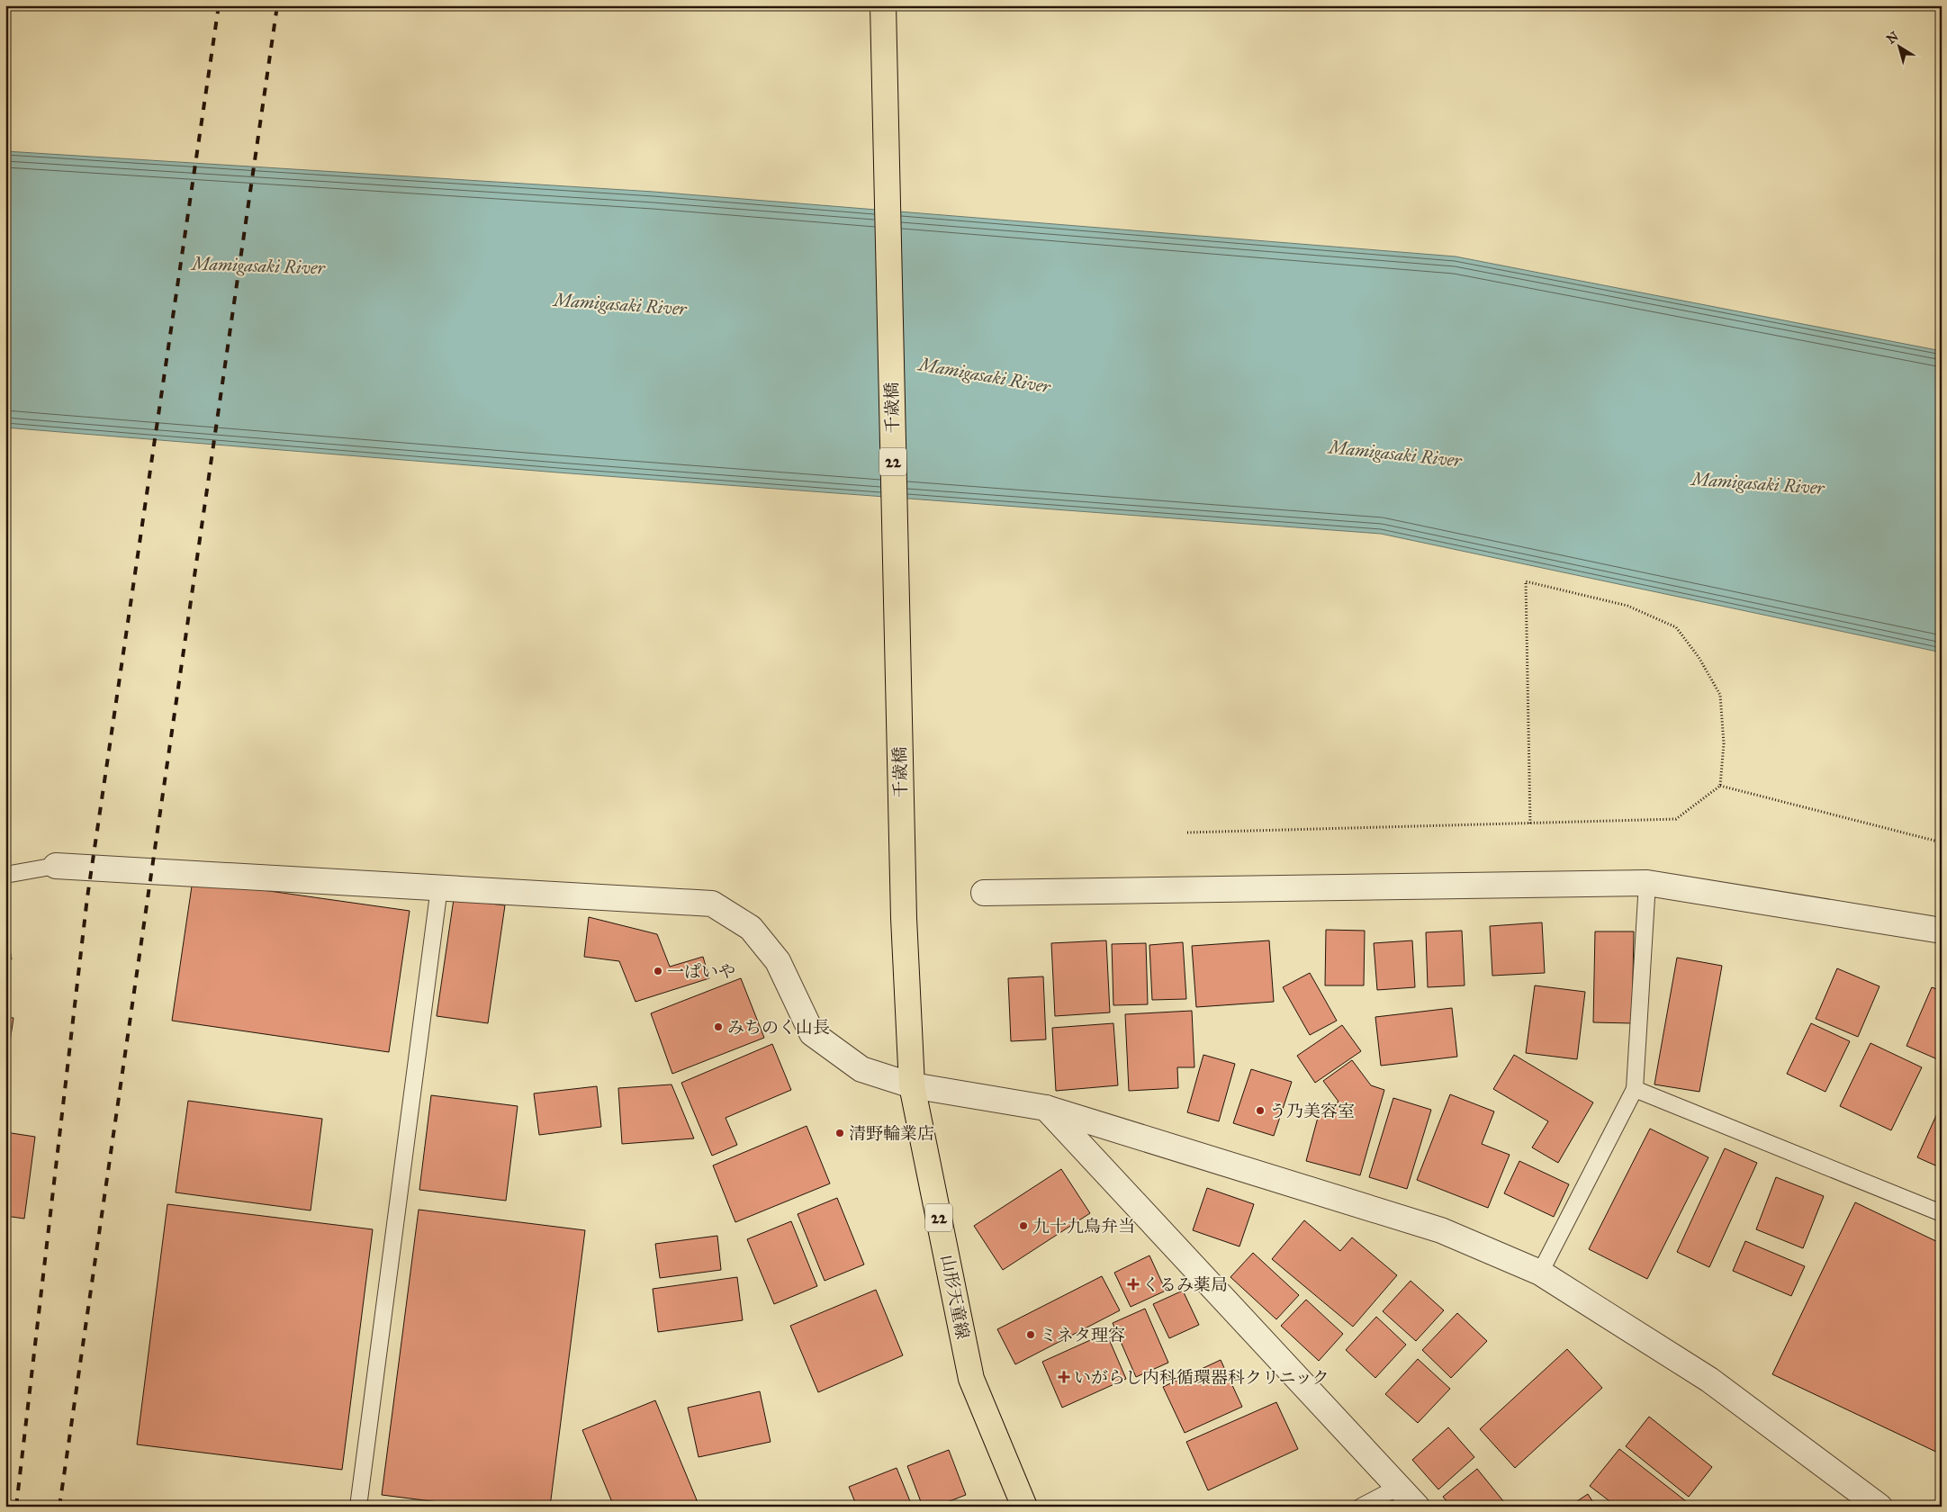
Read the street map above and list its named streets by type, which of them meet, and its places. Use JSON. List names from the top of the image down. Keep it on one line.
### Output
{"streets":{"main road":["千歳橋","22","山形天童線"]},"crossings":[["千歳橋","山形天童線"]],"water":["Mamigasaki River"],"places":{"other":["一ぱいや","みちのく山長","う乃美容室","清野輪業店","九十九鳥弁当","ミネタ理容"],"health":["くるみ薬局","いがらし内科循環器科クリニック"]},"north":"top left"}
